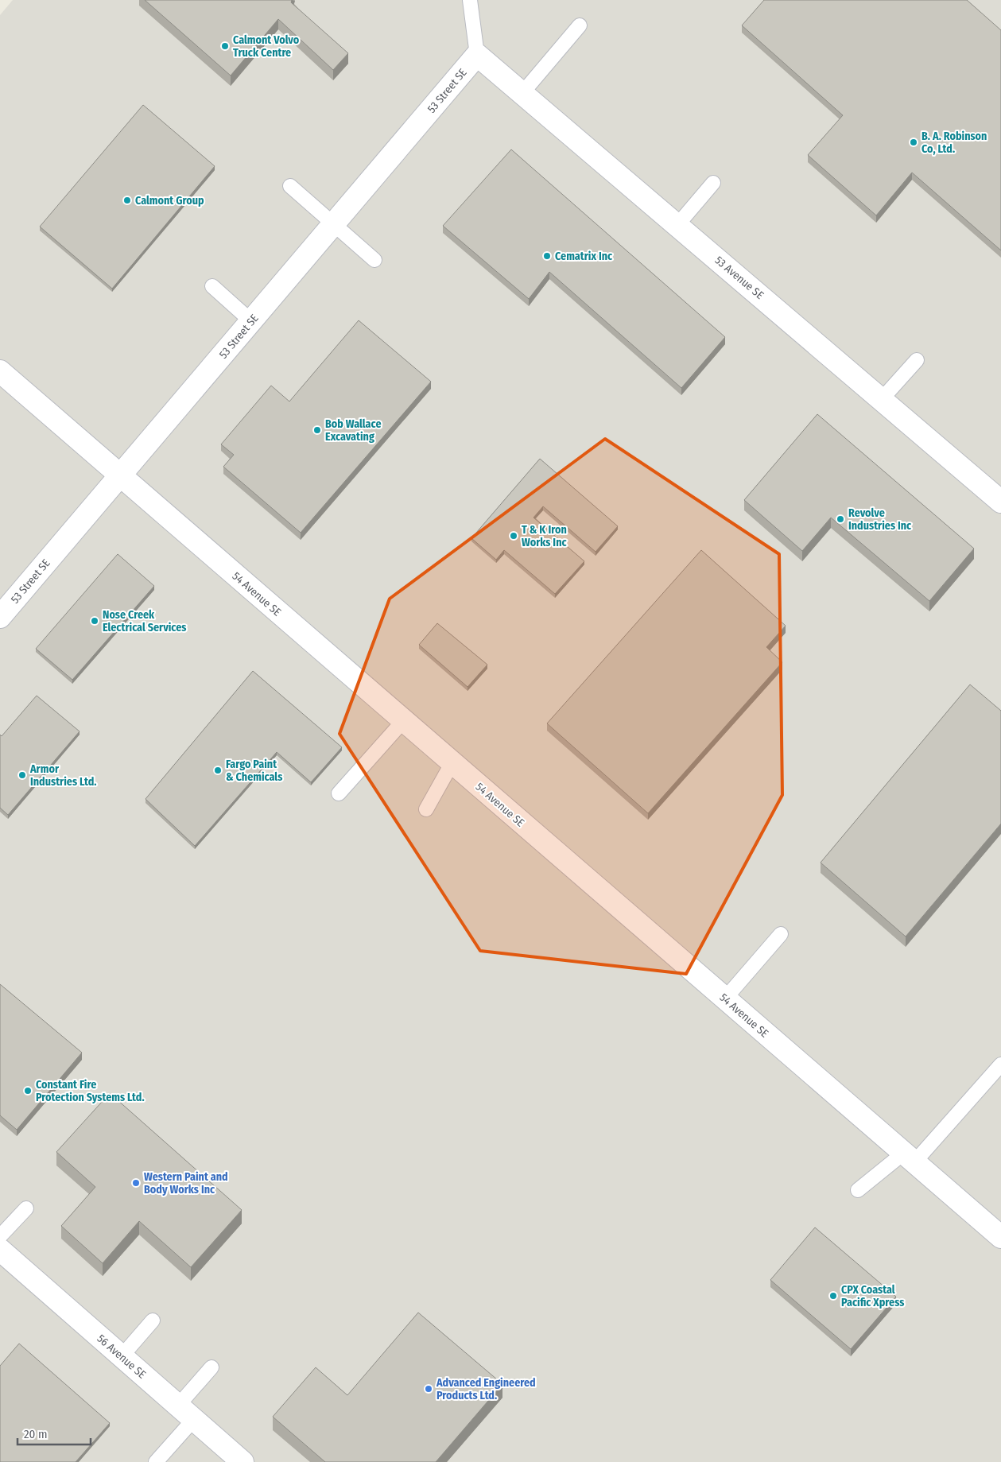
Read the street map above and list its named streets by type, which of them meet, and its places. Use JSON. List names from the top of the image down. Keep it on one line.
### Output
{"streets":{"street":["53 Street SE","53 Avenue SE","54 Avenue SE","56 Avenue SE"]},"crossings":[["53 Street SE","53 Avenue SE"],["53 Street SE","54 Avenue SE"]],"places":["Calmont Volvo Truck Centre","B. A. Robinson Co, Ltd.","Calmont Group","Cematrix Inc","Bob Wallace Excavating","Revolve Industries Inc","T & K Iron Works Inc","Nose Creek Electrical Services","Fargo Paint & Chemicals","Armor Industries Ltd.","Constant Fire Protection Systems Ltd.","Western Paint and Body Works Inc","CPX Coastal Pacific Xpress","Advanced Engineered Products Ltd."],"scale_bar":"20 m"}
